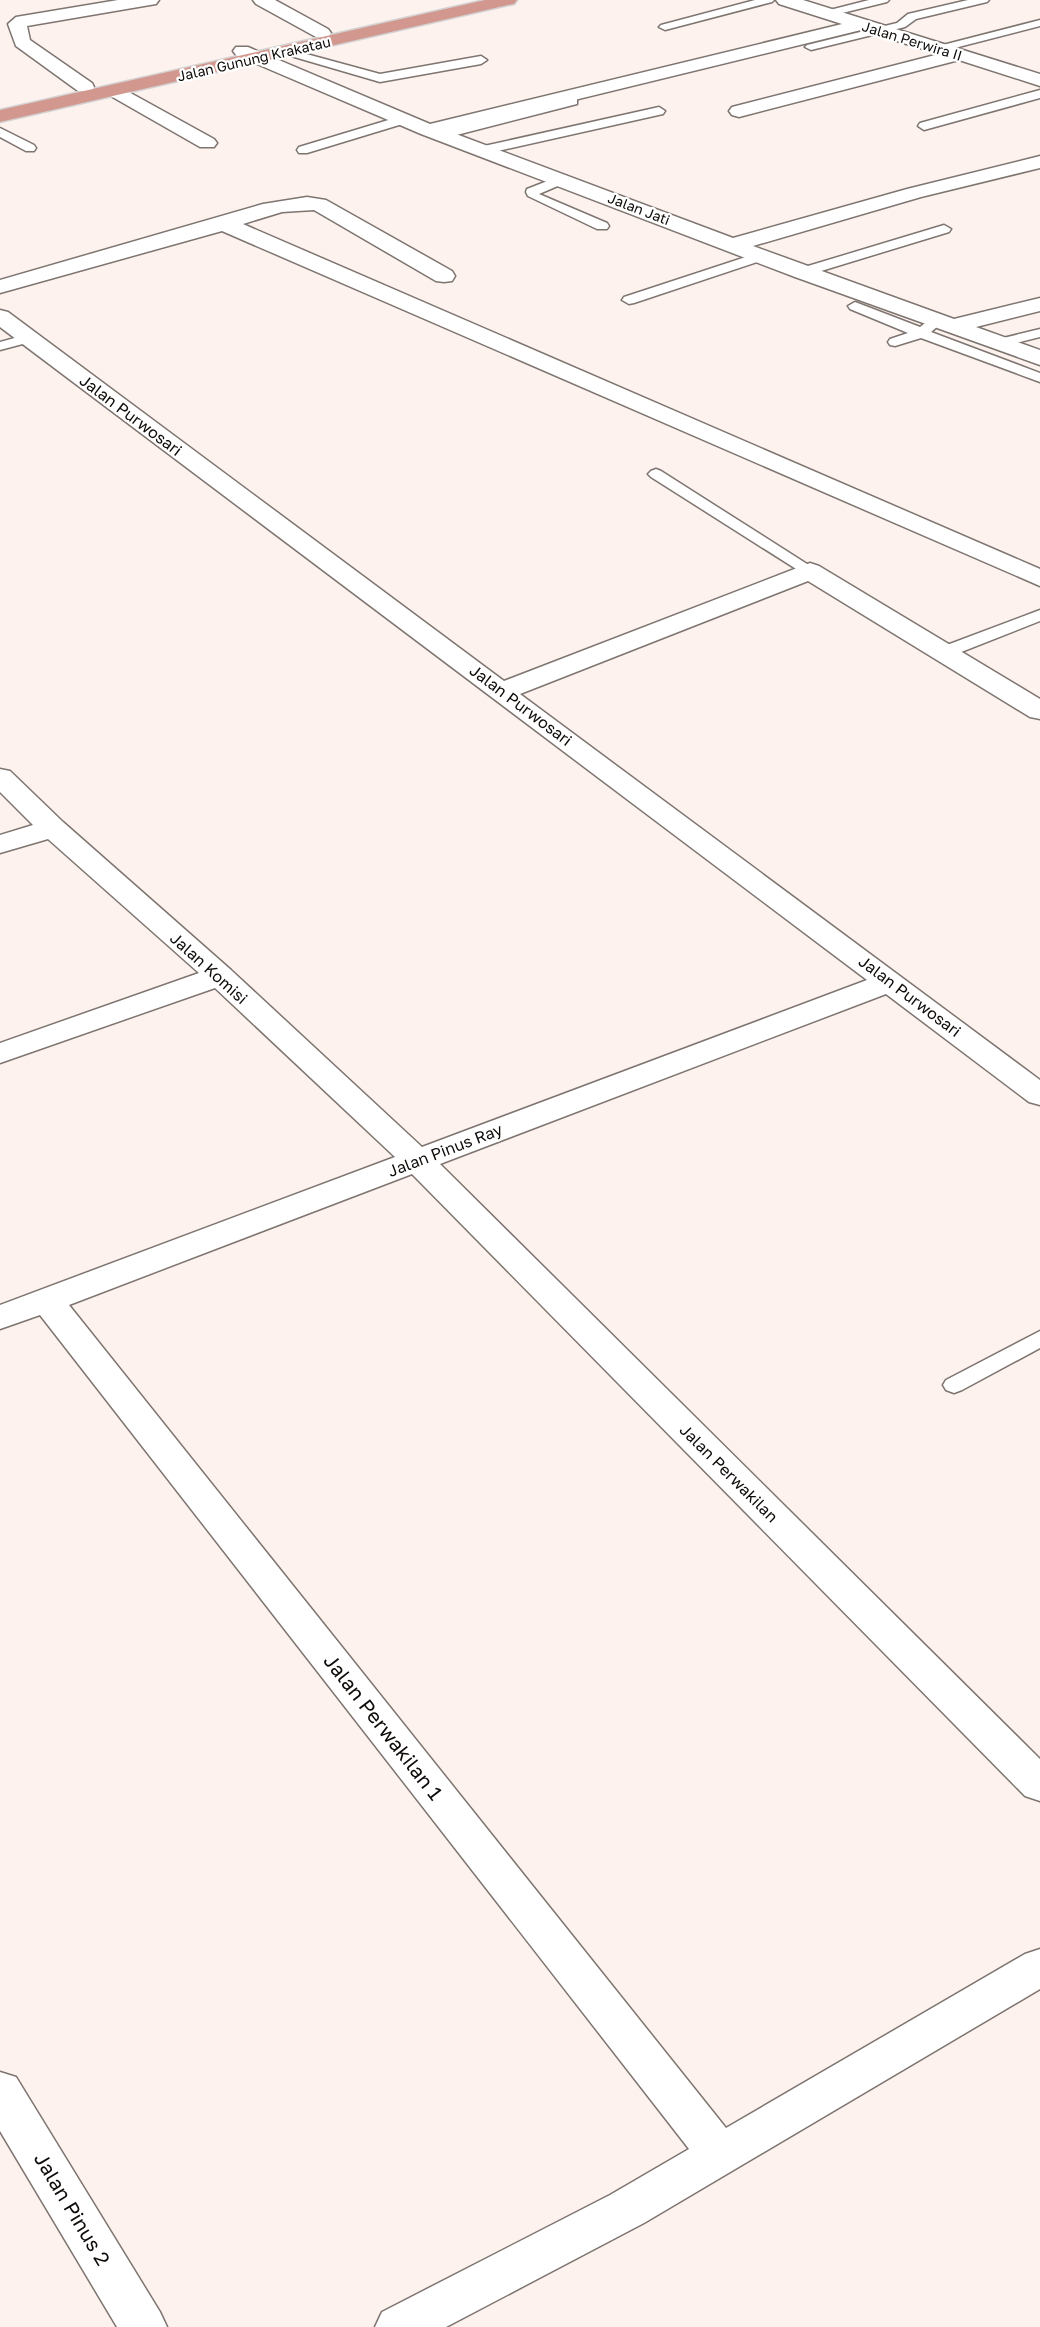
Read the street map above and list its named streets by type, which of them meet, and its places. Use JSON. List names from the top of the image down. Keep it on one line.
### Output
{"streets":{"highway":["Jalan Gunung Krakatau"],"street":["Jalan Perwira II","Jalan Jati","Jalan Purwosari","Jalan Komisi","Jalan Pinus Ray","Jalan Perwakilan","Jalan Perwakilan 1","Jalan Pinus 2"]},"crossings":[["Jalan Gunung Krakatau","Jalan Jati"],["Jalan Purwosari","Jalan Pinus Ray"],["Jalan Komisi","Jalan Pinus Ray"],["Jalan Komisi","Jalan Perwakilan"],["Jalan Pinus Ray","Jalan Perwakilan"],["Jalan Pinus Ray","Jalan Perwakilan 1"]]}
